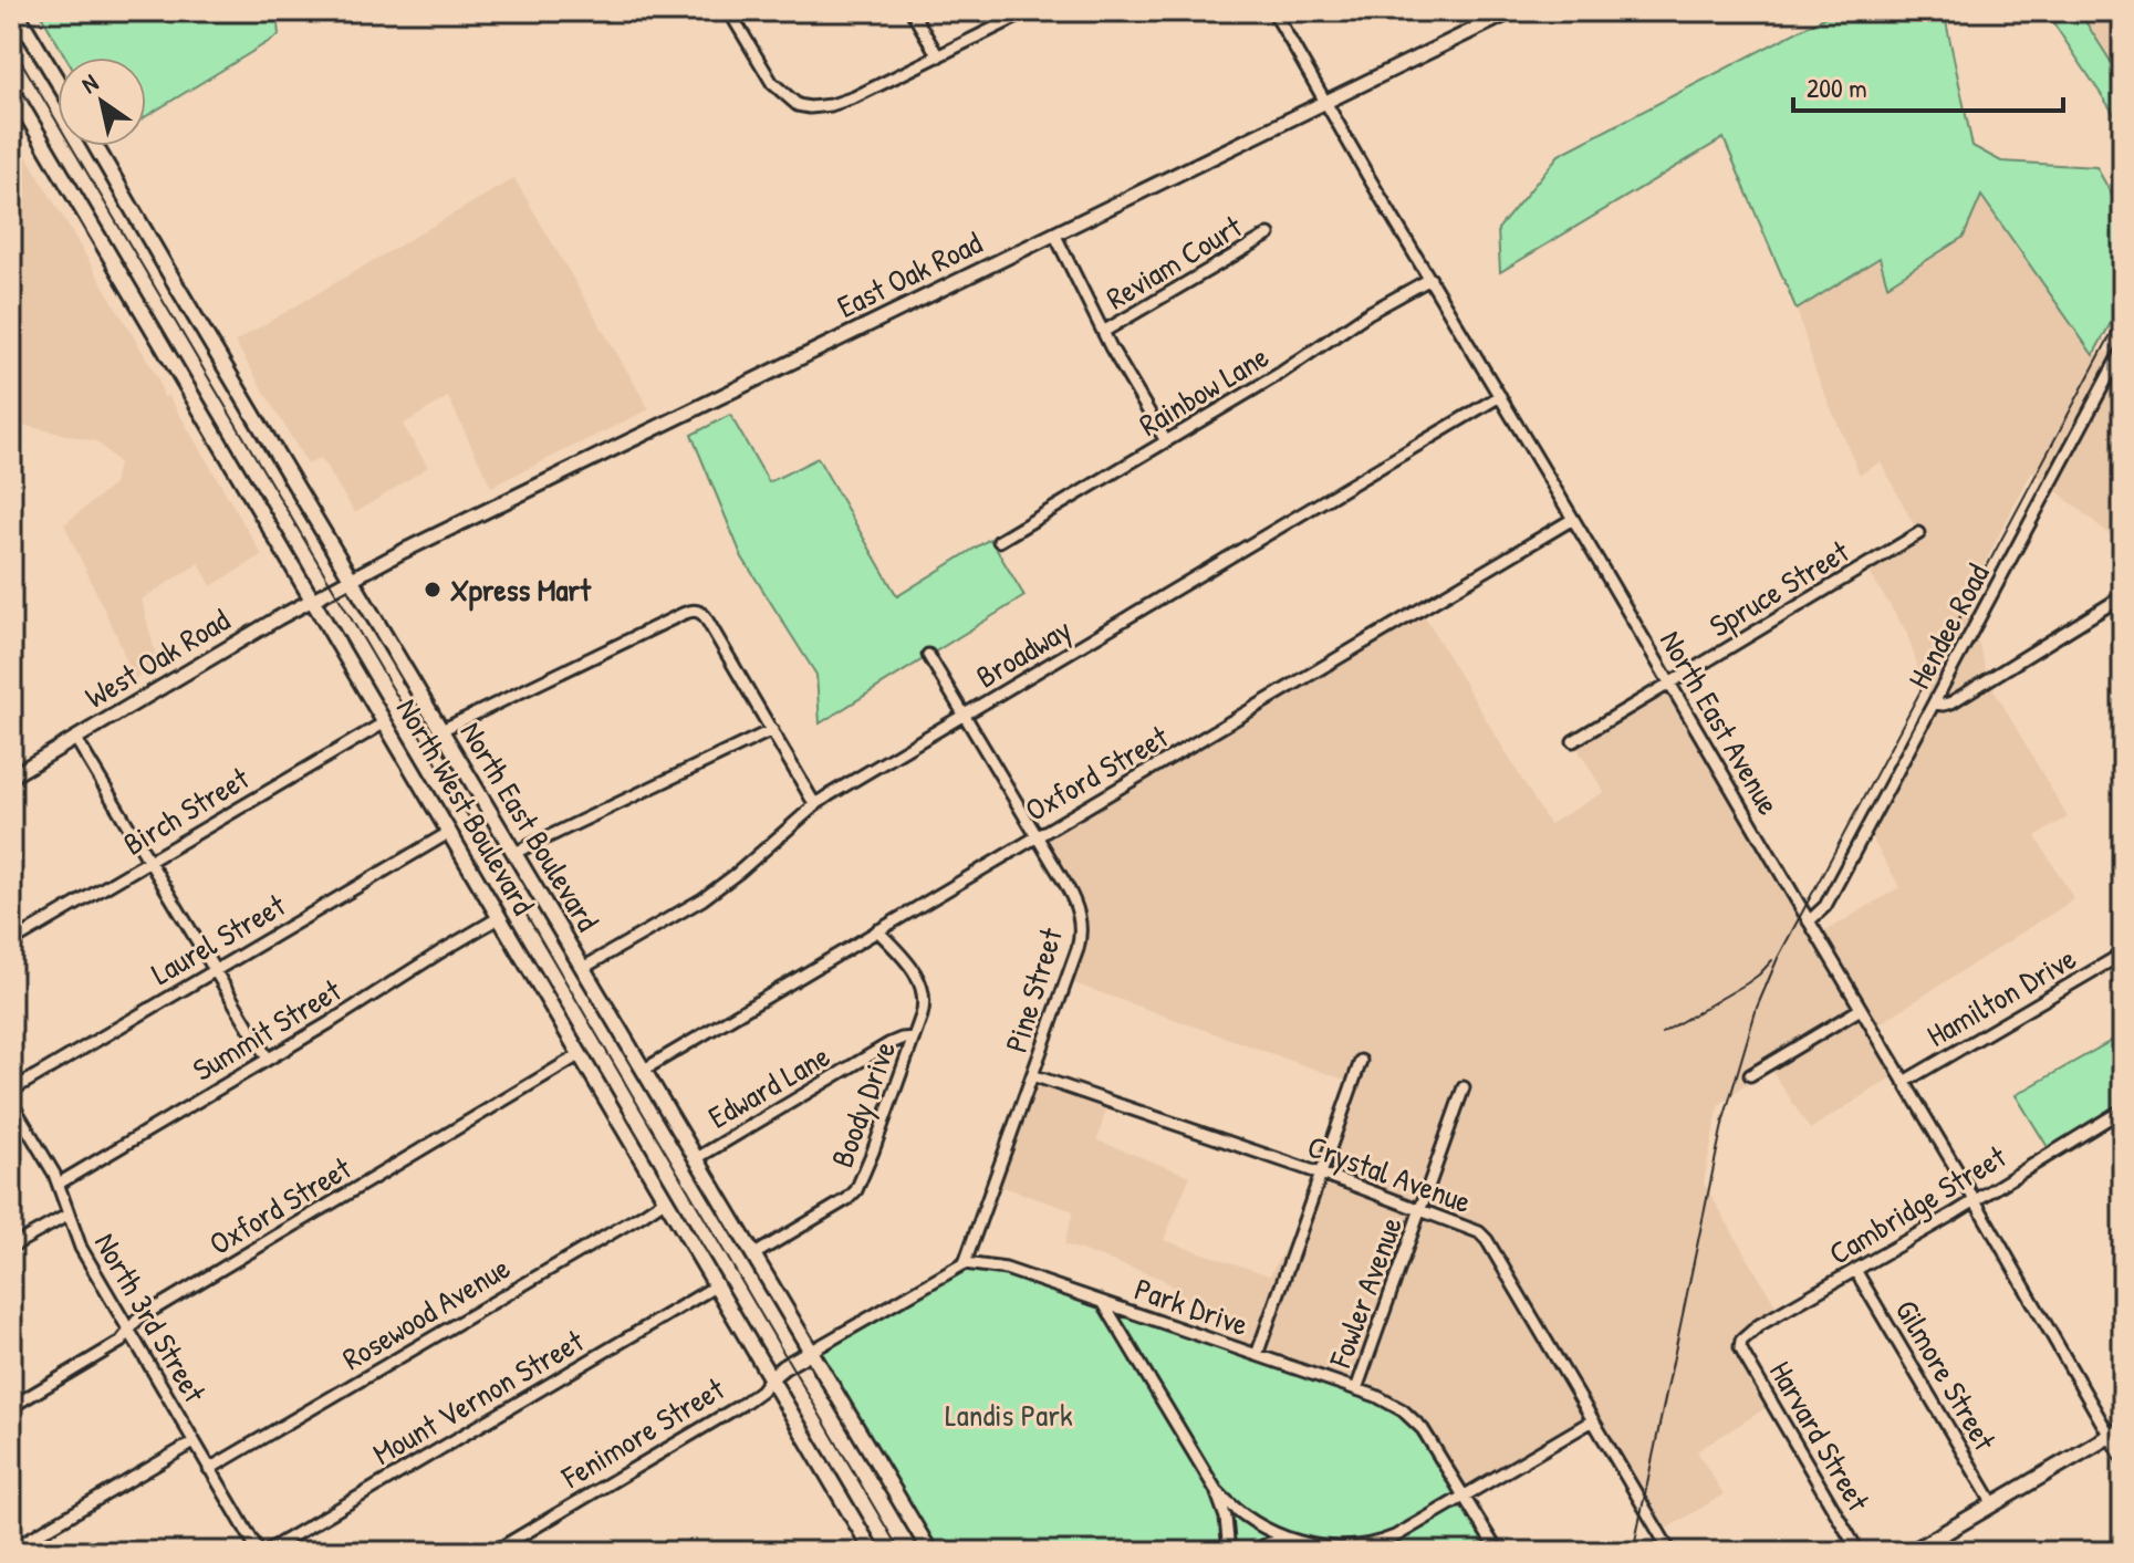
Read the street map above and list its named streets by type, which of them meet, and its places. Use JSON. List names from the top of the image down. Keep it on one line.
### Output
{"streets":{"main road":["North West Boulevard","North East Boulevard","Fenimore Street"],"street":["Reviam Court","East Oak Road","Rainbow Lane","Spruce Street","Hendee Road","Broadway","West Oak Road","North East Avenue","Oxford Street","Birch Street","Laurel Street","Pine Street","Hamilton Drive","Summit Street","Edward Lane","Boody Drive","Crystal Avenue","Cambridge Street","Fowler Avenue","Park Drive","Rosewood Avenue","North 3rd Street","Gilmore Street","Mount Vernon Street","Harvard Street"]},"crossings":[["East Oak Road","West Oak Road"],["East Oak Road","North East Avenue"],["East Oak Road","North East Boulevard"],["Rainbow Lane","North East Avenue"],["Spruce Street","North East Avenue"],["Hendee Road","North East Avenue"],["Broadway","North East Avenue"],["Broadway","North East Boulevard"],["Broadway","Pine Street"],["West Oak Road","North West Boulevard"],["North East Avenue","Oxford Street"],["North East Avenue","Hamilton Drive"],["North East Avenue","Cambridge Street"],["Oxford Street","North West Boulevard"],["Oxford Street","North East Boulevard"],["Oxford Street","Pine Street"],["Oxford Street","Boody Drive"],["Oxford Street","North 3rd Street"],["North West Boulevard","Birch Street"],["North West Boulevard","Laurel Street"],["North West Boulevard","Summit Street"],["North West Boulevard","Rosewood Avenue"],["North West Boulevard","Mount Vernon Street"],["North West Boulevard","Fenimore Street"],["North East Boulevard","Edward Lane"],["North East Boulevard","Boody Drive"],["North East Boulevard","Fenimore Street"],["Pine Street","Crystal Avenue"],["Pine Street","Park Drive"],["Summit Street","North 3rd Street"],["Edward Lane","Boody Drive"],["Crystal Avenue","Fowler Avenue"],["Cambridge Street","Gilmore Street"],["Cambridge Street","Harvard Street"],["Fowler Avenue","Park Drive"],["Rosewood Avenue","North 3rd Street"],["North 3rd Street","Mount Vernon Street"]],"parks":["Landis Park"],"places":["Xpress Mart"],"scale_bar":"200 m","north":"top left"}
